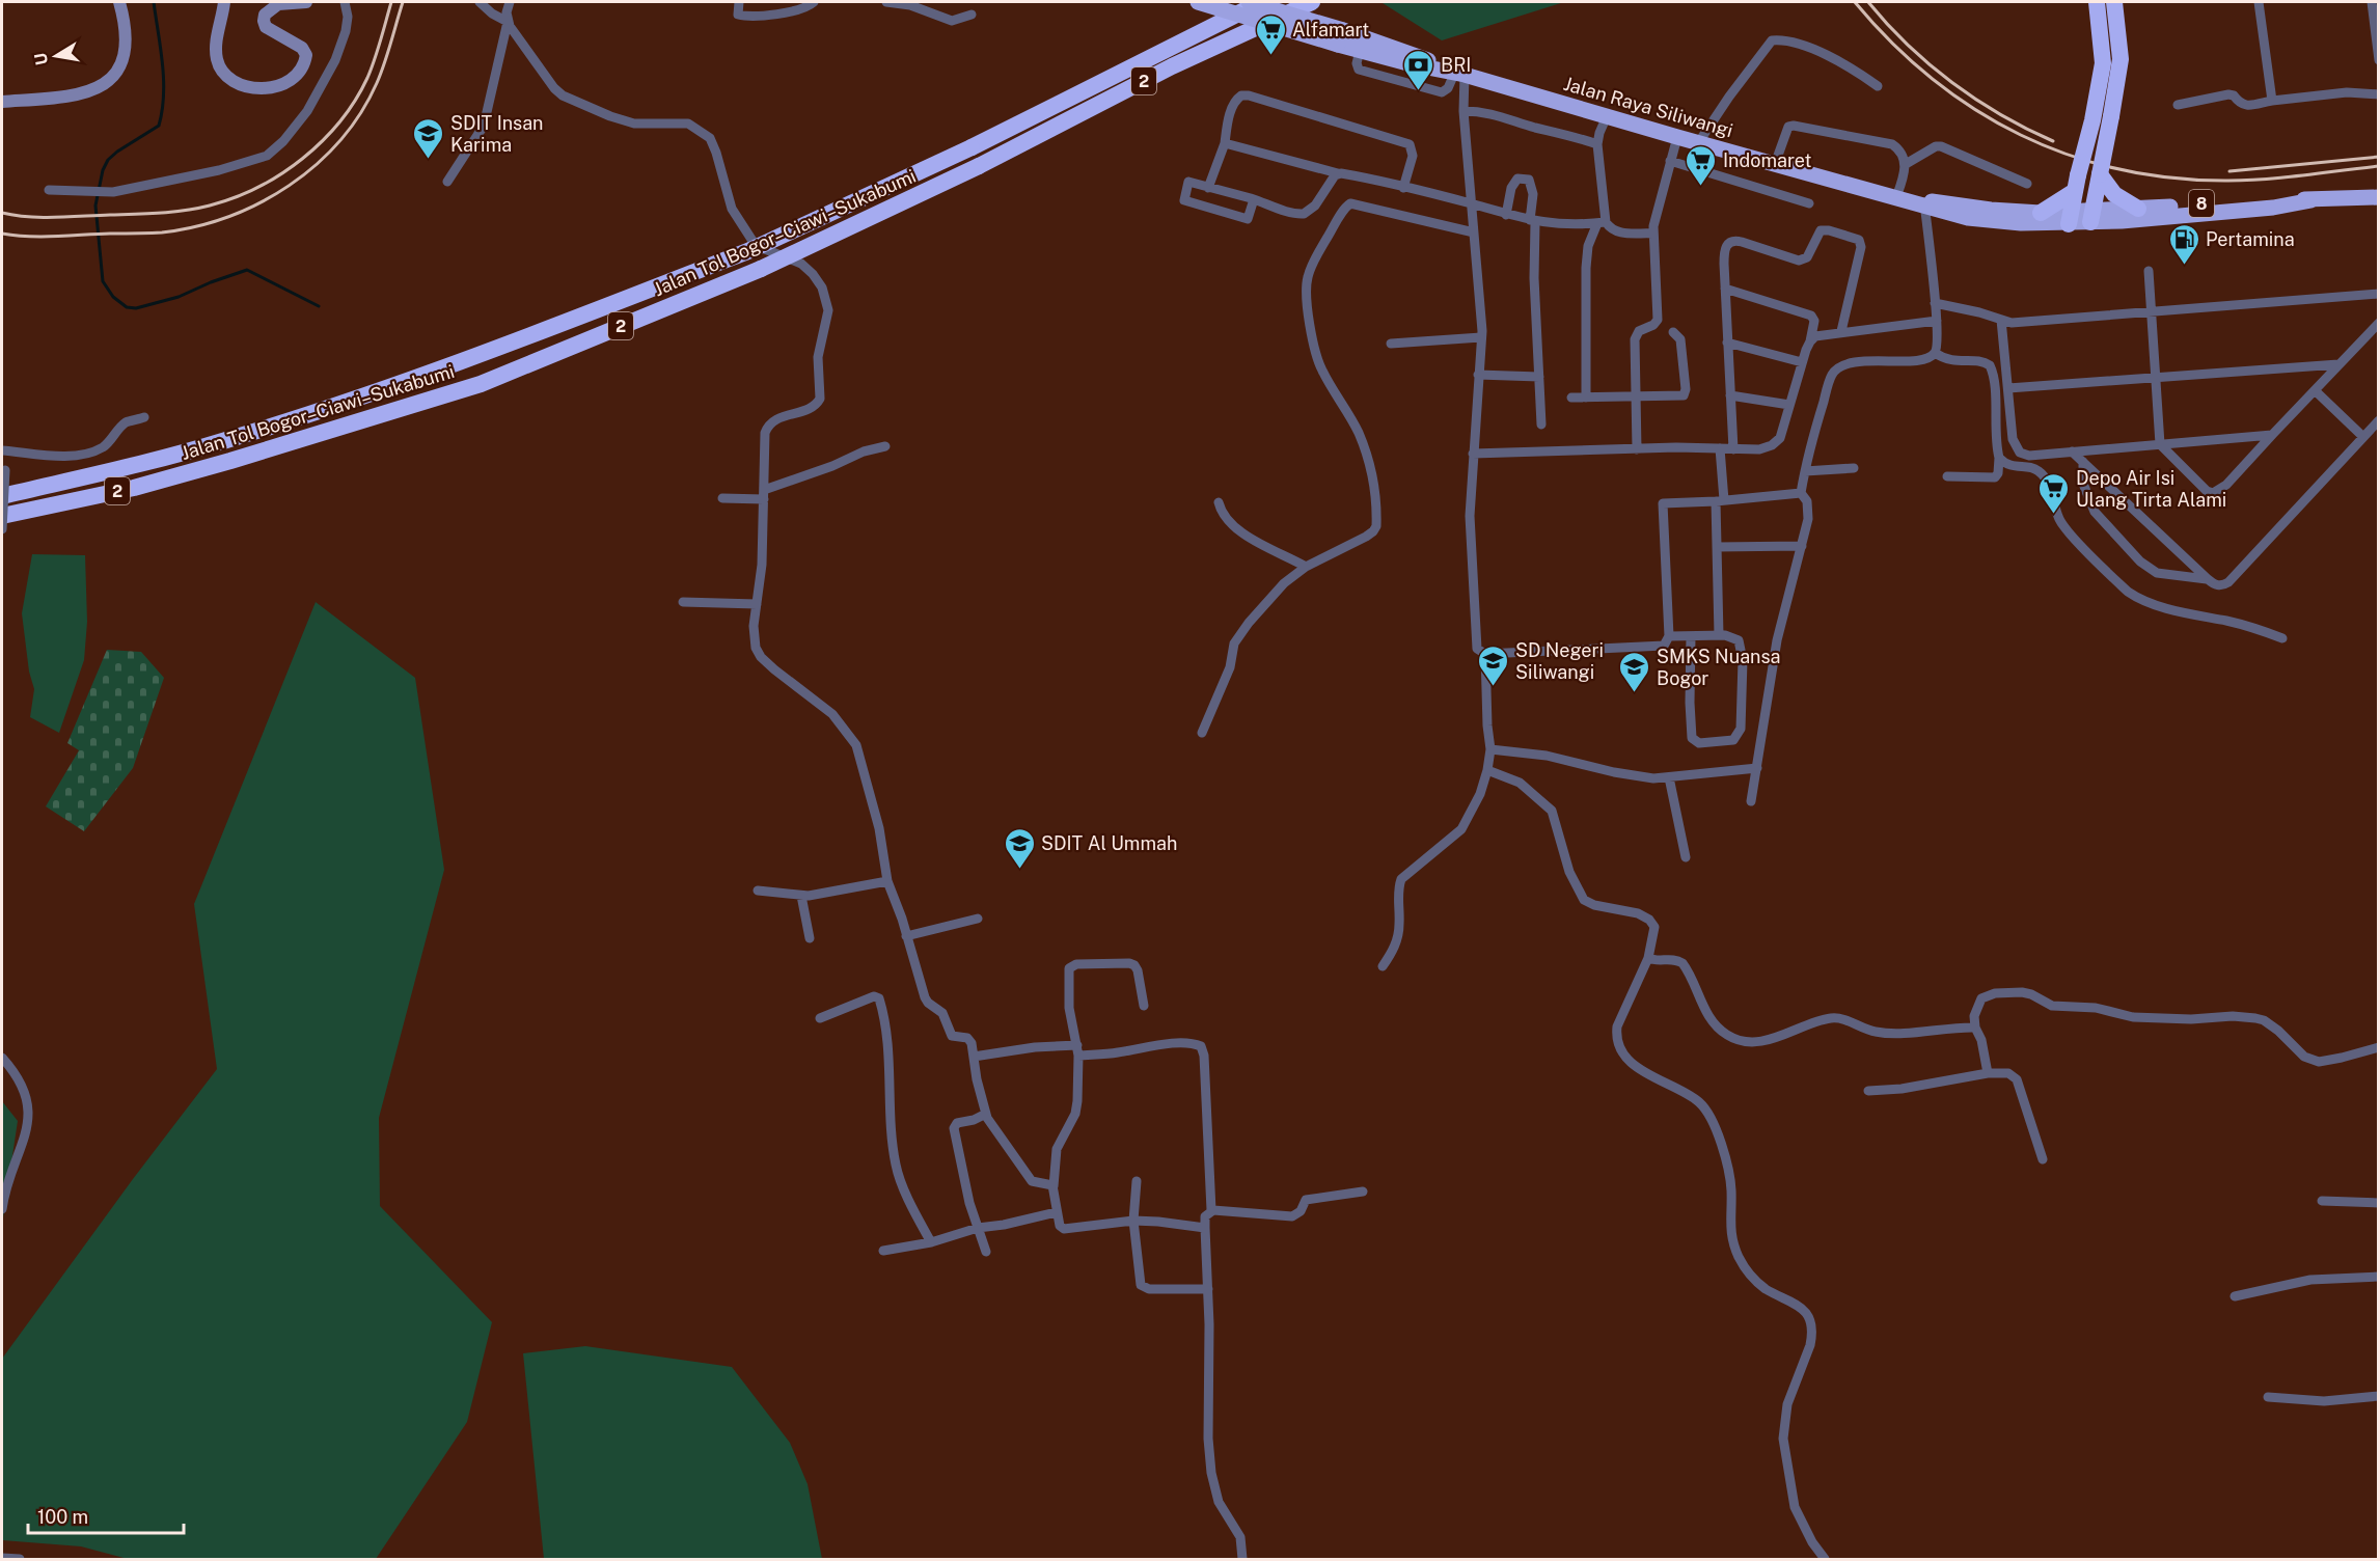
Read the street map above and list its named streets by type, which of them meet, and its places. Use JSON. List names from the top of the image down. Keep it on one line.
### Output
{"streets":{"highway":["2","Jalan Raya Siliwangi","8","Jalan Tol Bogor–Ciawi–Sukabumi"]},"places":{"supermarket":["Alfamart","Indomaret","Depo Air Isi Ulang Tirta Alami"],"bank":["BRI"],"school or university":["SDIT Insan Karima","SD Negeri Siliwangi","SMKS Nuansa Bogor","SDIT Al Ummah"],"fuel station":["Pertamina"]},"scale_bar":"100 m","north":"left"}
